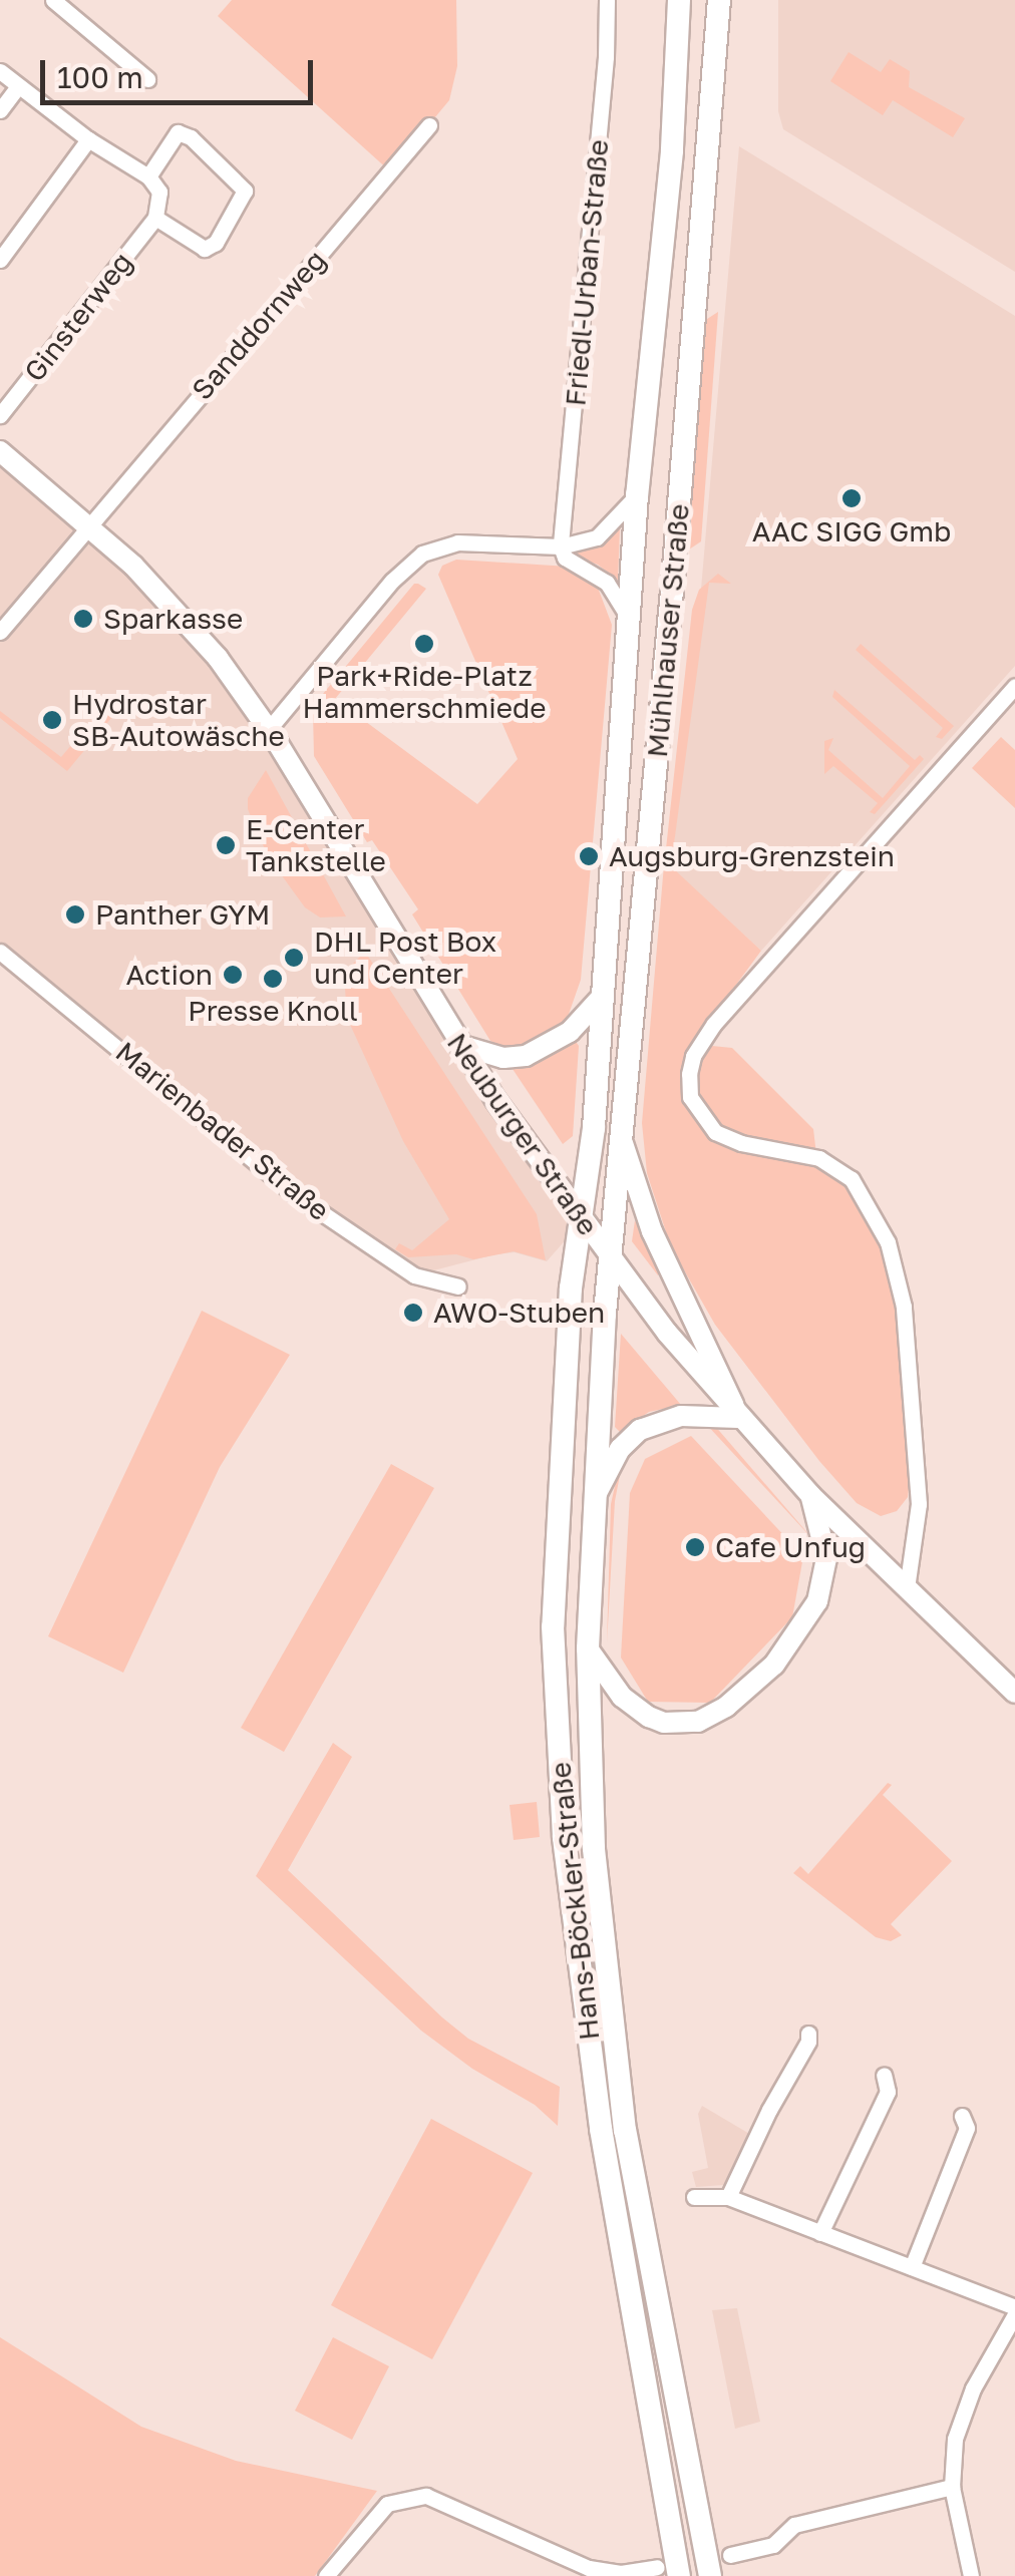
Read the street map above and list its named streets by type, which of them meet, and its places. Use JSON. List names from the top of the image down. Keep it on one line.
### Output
{"streets":{"main road":["Mühlhauser Straße","Hans-Böckler-Straße"],"street":["Friedl-Urban-Straße","Ginsterweg","Sanddornweg","Marienbader Straße","Neuburger Straße"]},"crossings":[["Sanddornweg","Neuburger Straße"],["Mühlhauser Straße","Neuburger Straße"],["Mühlhauser Straße","Hans-Böckler-Straße"],["Neuburger Straße","Hans-Böckler-Straße"]],"places":["AAC SIGG Gmb","Sparkasse","Park+Ride-Platz Hammerschmiede","Hydrostar SB-Autowäsche","E-Center Tankstelle","Augsburg-Grenzstein","Panther GYM","DHL Post Box und Center","Action","Presse Knoll","AWO-Stuben","Cafe Unfug"],"scale_bar":"100 m"}
